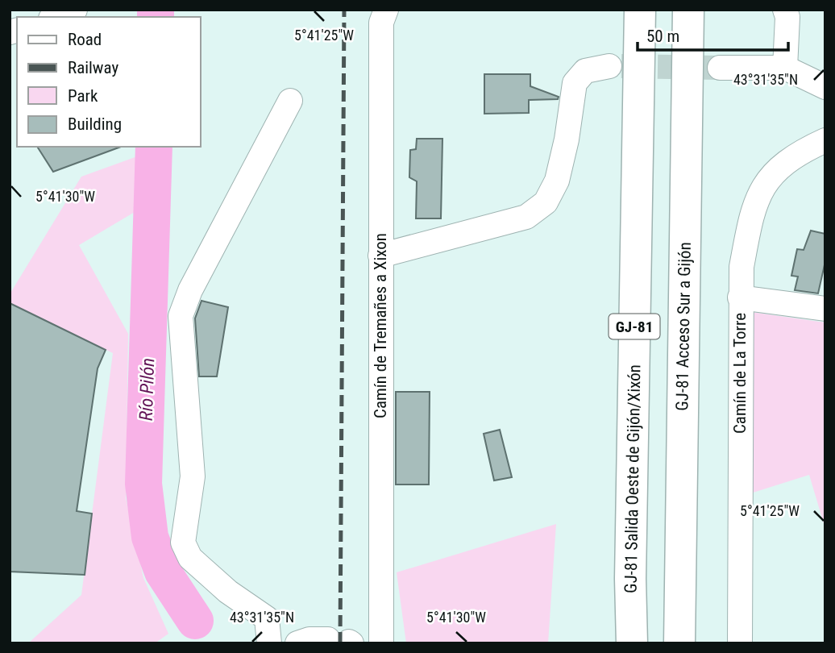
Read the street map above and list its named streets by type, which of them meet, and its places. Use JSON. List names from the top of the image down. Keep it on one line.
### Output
{"streets":{"highway":["GJ-81","GJ-81 Acceso Sur a Gijón","GJ-81 Salida Oeste de Gijón/Xixón"],"street":["Camín de Tremañes a Xixon","Camín de La Torre"]},"water":["Río Pilón"],"legend":["Road","Railway","Park","Building"],"scale_bar":"50 m","coordinates":["5°41'25\"W","43°31'35\"N","5°41'30\"W"]}
